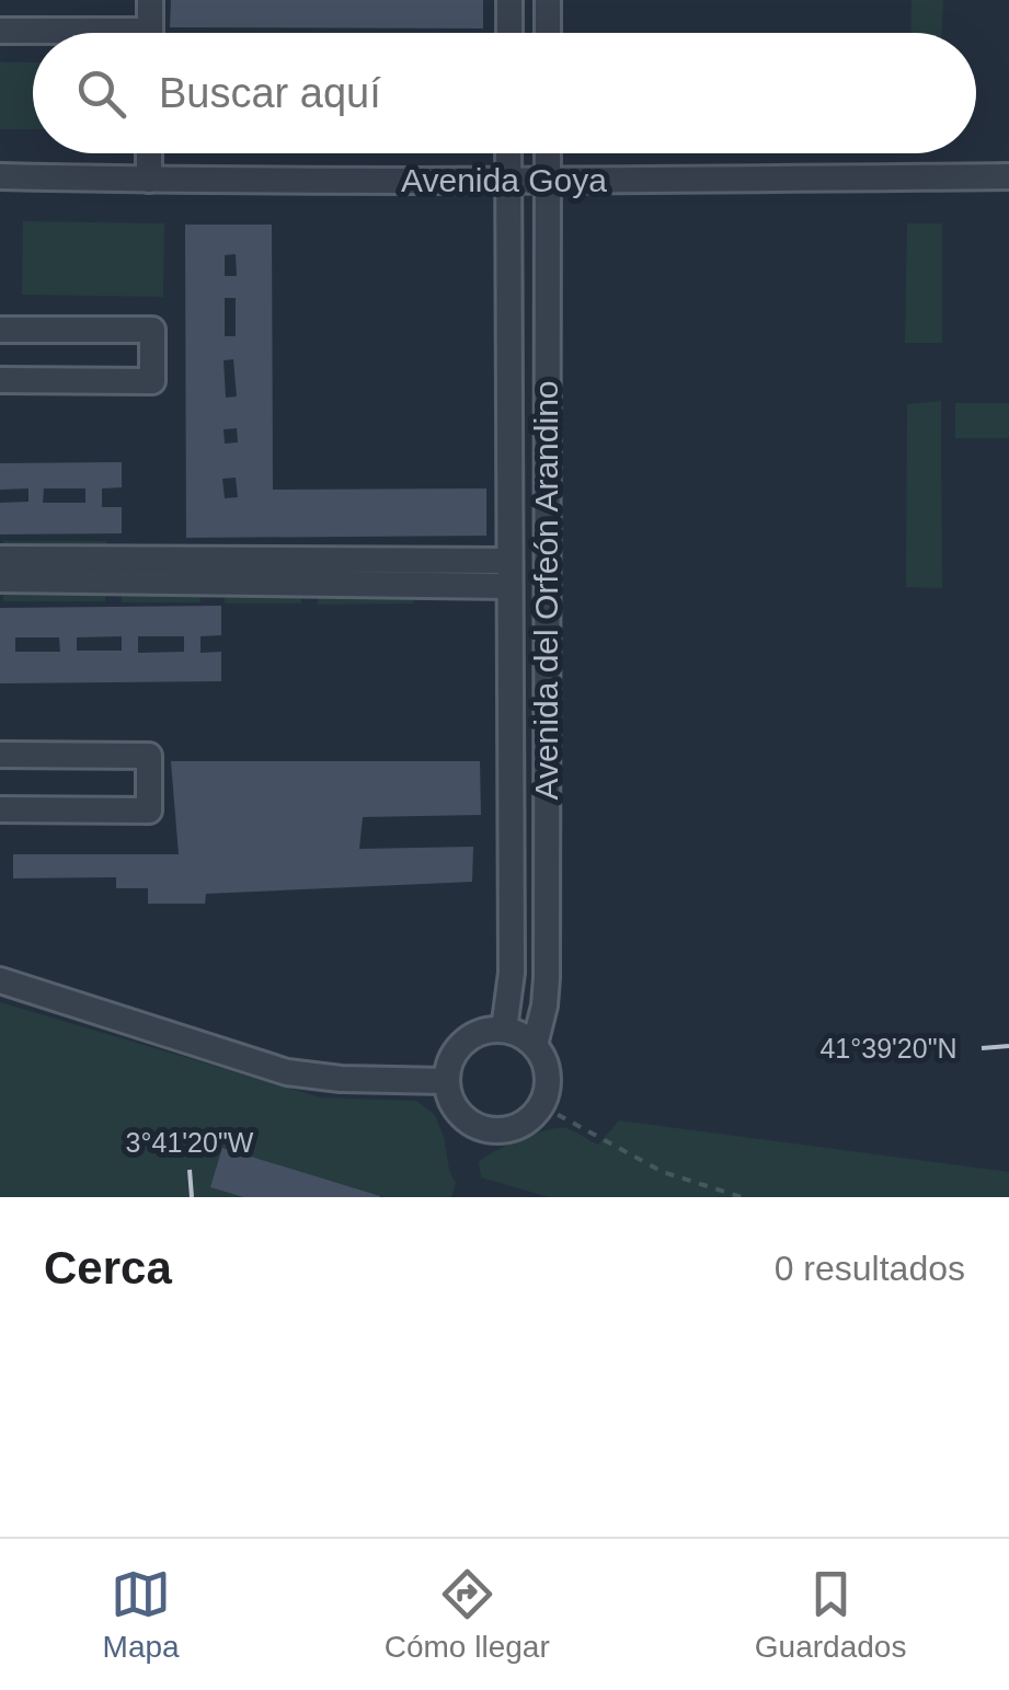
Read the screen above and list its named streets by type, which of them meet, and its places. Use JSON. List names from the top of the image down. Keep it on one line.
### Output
{"streets":{"street":["Avenida Goya","Avenida del Orfeón Arandino"]},"crossings":[["Avenida Goya","Avenida del Orfeón Arandino"]],"page":{"search":"Buscar aquí","heading":["Cerca","0 resultados"],"nav":["Mapa","Cómo llegar","Guardados"]},"coordinates":["41°39'20\"N","3°41'20\"W"]}
